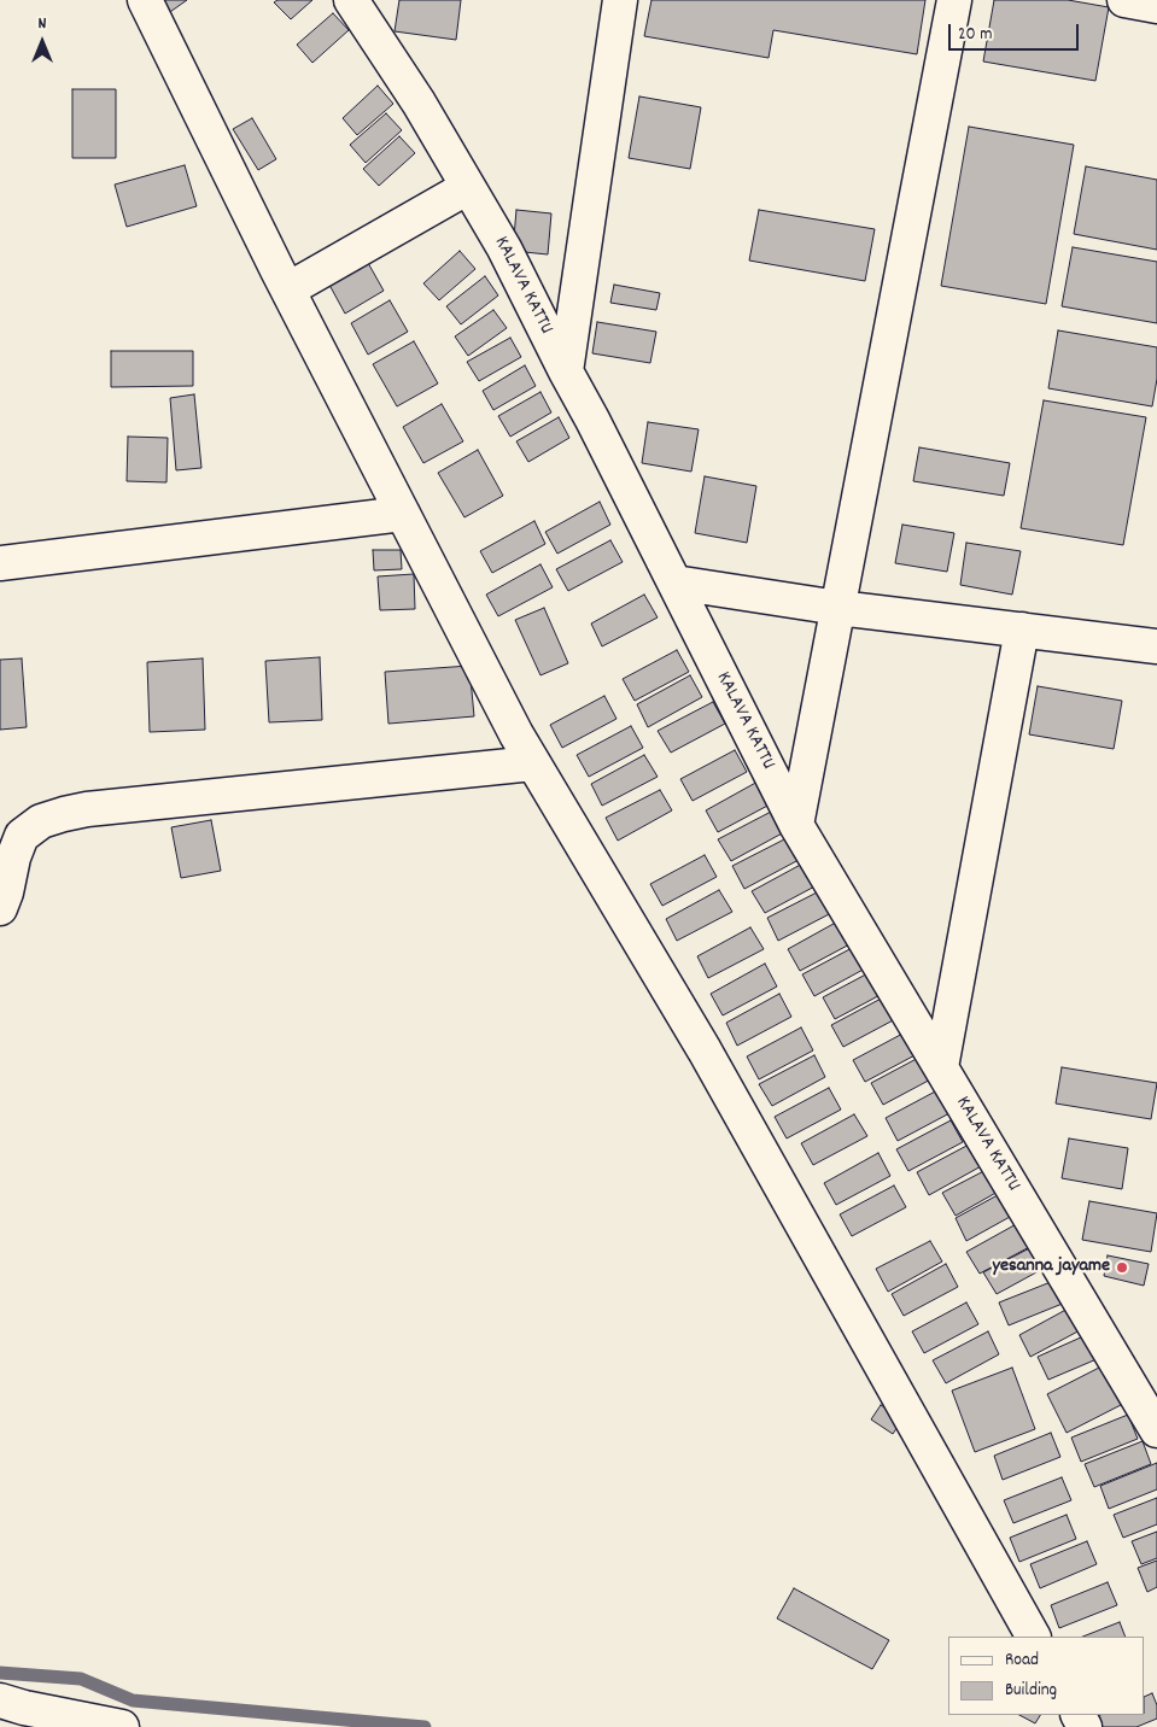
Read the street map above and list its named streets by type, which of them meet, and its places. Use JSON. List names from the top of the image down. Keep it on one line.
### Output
{"streets":{"street":["KALAVA KATTU"]},"places":["yesanna jayame"],"legend":["Road","Building"],"scale_bar":"20 m","north":"top"}
